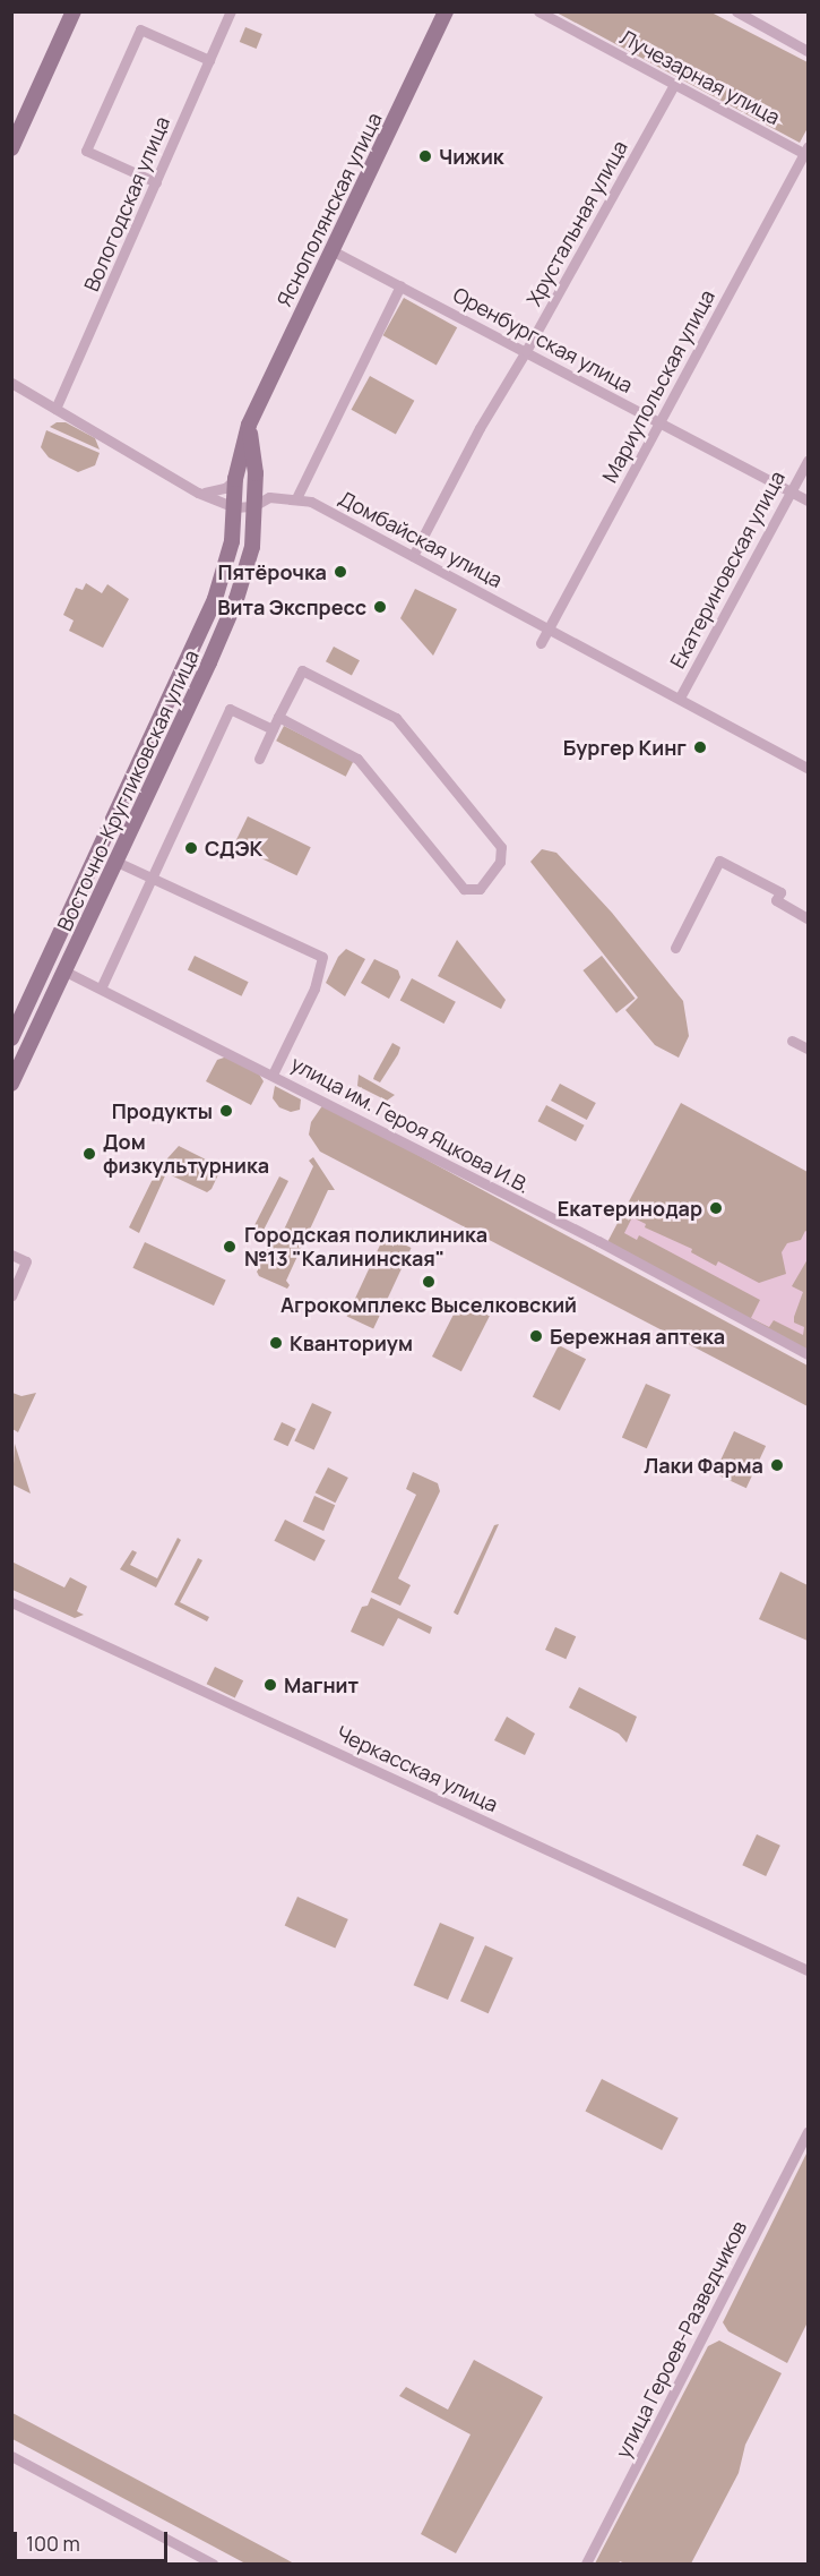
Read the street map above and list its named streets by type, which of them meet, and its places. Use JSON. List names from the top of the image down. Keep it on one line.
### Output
{"streets":{"street":["Лучезарная улица","Вологодская улица","Яснополянская улица","Хрустальная улица","Оренбургская улица","Мариупольская улица","Домбайская улица","Екатериновская улица","Восточно-Кругликовская улица","улица им. Героя Яцкова И.В.","Черкасская улица","улица Героев-Разведчиков"]},"crossings":[["Лучезарная улица","Хрустальная улица"],["Лучезарная улица","Мариупольская улица"],["Вологодская улица","Домбайская улица"],["Яснополянская улица","Оренбургская улица"],["Яснополянская улица","Восточно-Кругликовская улица"],["Хрустальная улица","Оренбургская улица"],["Хрустальная улица","Домбайская улица"],["Оренбургская улица","Мариупольская улица"],["Оренбургская улица","Екатериновская улица"],["Мариупольская улица","Домбайская улица"],["Домбайская улица","Екатериновская улица"],["Домбайская улица","Восточно-Кругликовская улица"],["Восточно-Кругликовская улица","улица им. Героя Яцкова И.В."]],"places":["Чижик","Пятёрочка","Вита Экспресс","Бургер Кинг","СДЭК","Продукты","Дом физкультурника","Екатеринодар","Городская поликлиника №13 \"Калининская\"","Агрокомплекс Выселковский","Бережная аптека","Кванториум","Лаки Фарма","Магнит"],"scale_bar":"100 m"}
